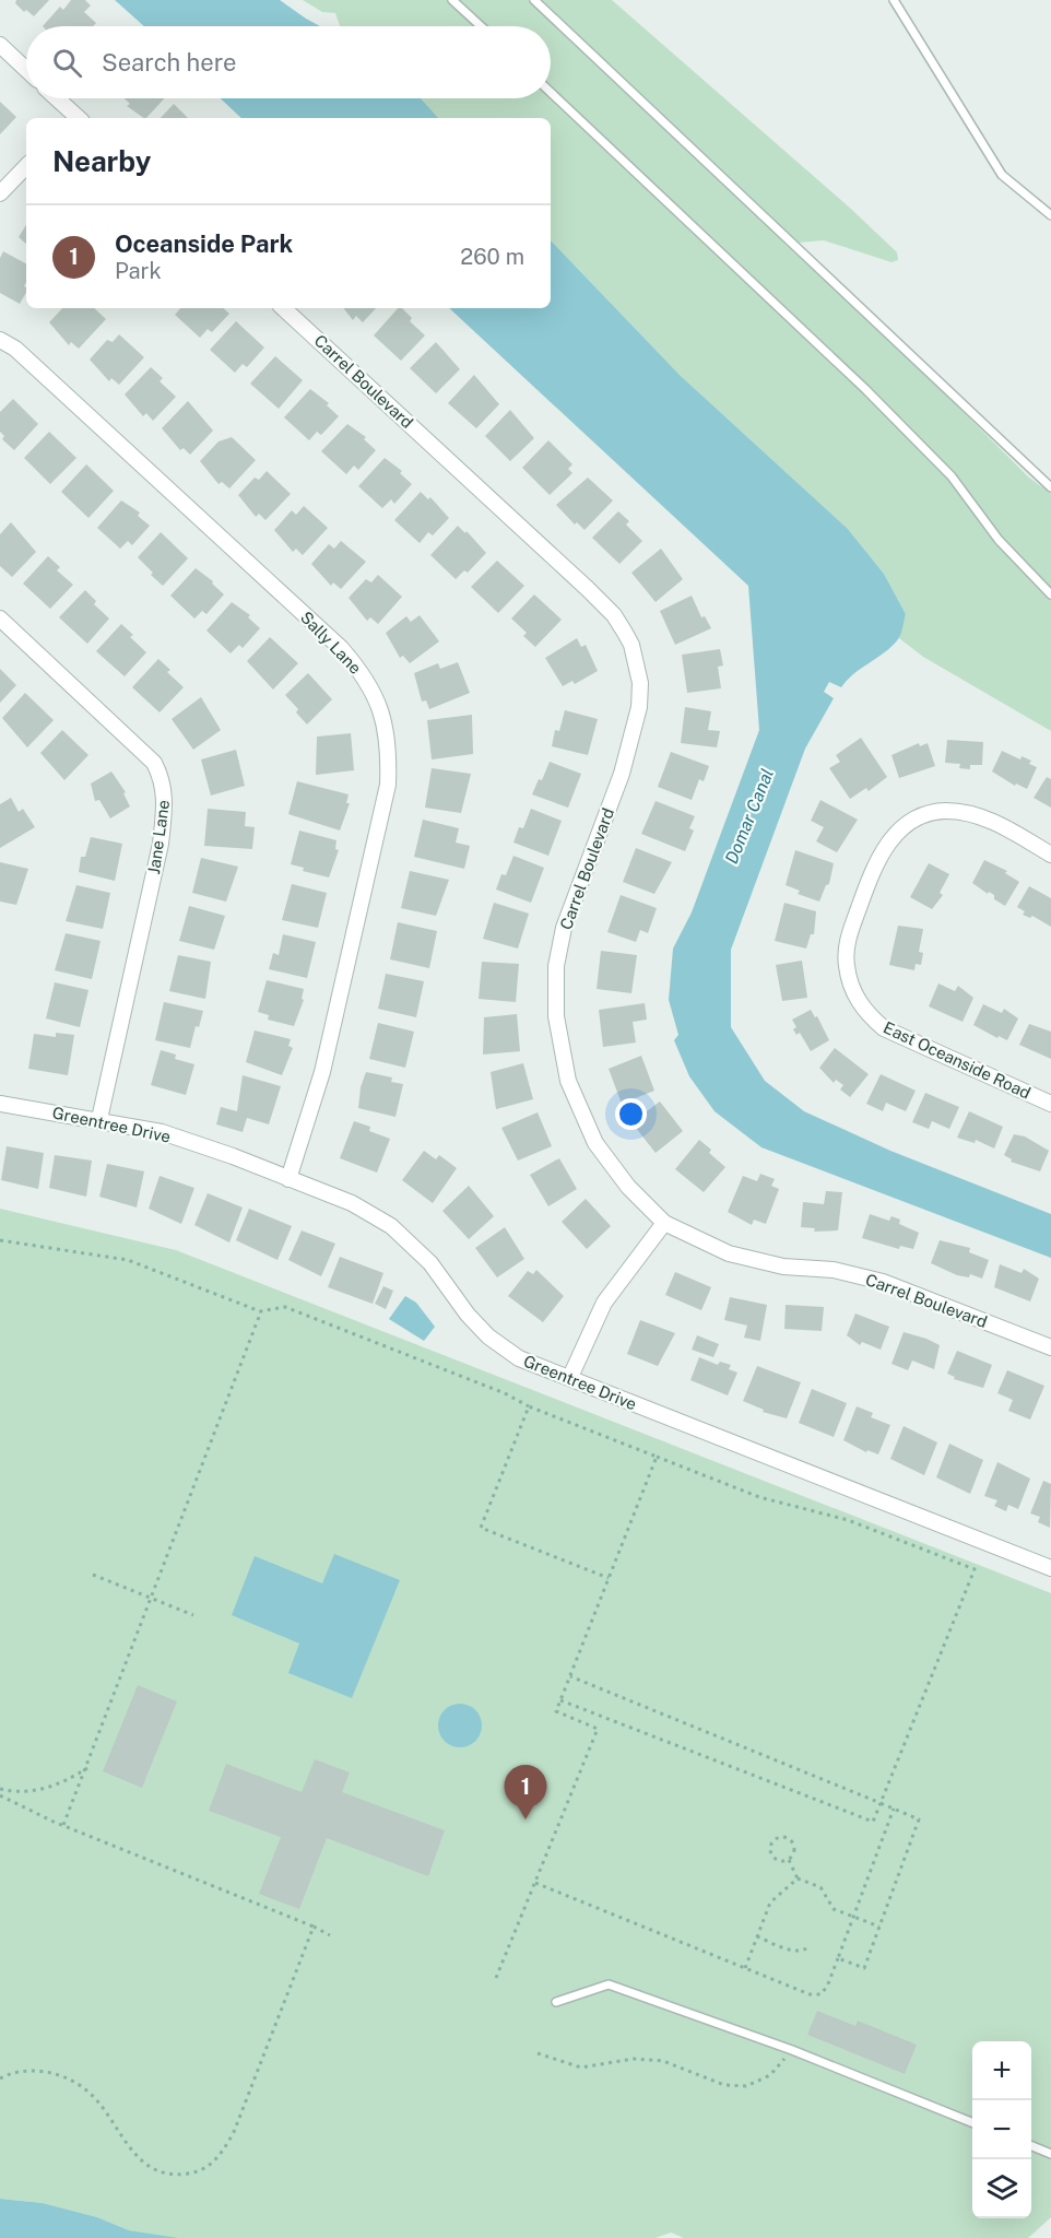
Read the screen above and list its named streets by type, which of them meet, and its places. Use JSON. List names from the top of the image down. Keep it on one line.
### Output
{"streets":{"street":["Carrel Boulevard","Sally Lane","Jane Lane","East Oceanside Road","Greentree Drive"]},"crossings":[["Sally Lane","Greentree Drive"],["Jane Lane","Greentree Drive"]],"water":["Domar Canal"],"page":{"search":"Search here","heading":"Nearby","list":[{"mark":"1","name":"Oceanside Park","note":"Park","value":"260 m"}],"pins":"1","map_buttons":["+","−"]}}
